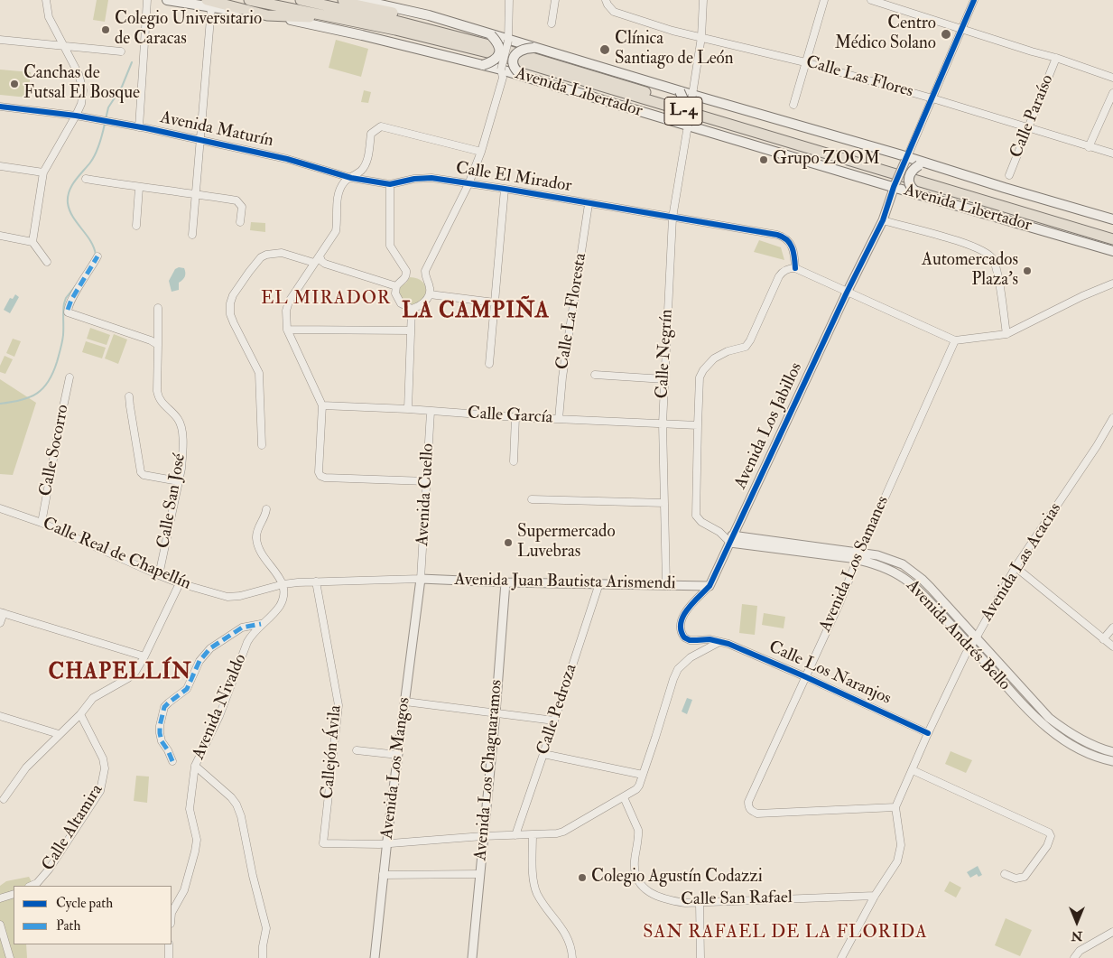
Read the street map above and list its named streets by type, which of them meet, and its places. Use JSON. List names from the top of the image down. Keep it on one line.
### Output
{"streets":{"main road":["Avenida Libertador","L-4"],"street":["Calle Las Flores","Calle Paraíso","Avenida Maturín","Calle El Mirador","Calle La Floresta","Calle Negrín","Calle García","Avenida Los Jabillos","Calle Socorro","Avenida Cuello","Calle San José","Calle Real de Chapellín","Avenida Las Acacias","Avenida Los Samanes","Avenida Juan Bautista Arismendi","Avenida Andrés Bello","Calle Los Naranjos","Avenida Nivaldo","Calle Pedroza","Callejón Ávila","Avenida Los Mangos","Avenida Los Chaguaramos","Calle Altamira","Calle San Rafael"]},"crossings":[["Calle Las Flores","Calle Paraíso"],["Avenida Libertador","L-4"],["Avenida Libertador","Calle Negrín"],["Avenida Libertador","Avenida Los Jabillos"],["Avenida Maturín","Calle El Mirador"],["Calle El Mirador","Calle La Floresta"],["Calle El Mirador","Calle Negrín"],["Calle La Floresta","Calle García"],["Calle Negrín","Calle García"],["Calle Negrín","Avenida Juan Bautista Arismendi"],["Calle García","Avenida Cuello"],["Avenida Los Jabillos","Avenida Juan Bautista Arismendi"],["Avenida Los Jabillos","Avenida Andrés Bello"],["Avenida Los Jabillos","Calle Los Naranjos"],["Calle Socorro","Calle Real de Chapellín"],["Avenida Cuello","Calle Real de Chapellín"],["Avenida Cuello","Avenida Juan Bautista Arismendi"],["Avenida Cuello","Avenida Los Mangos"],["Calle San José","Calle Real de Chapellín"],["Calle Real de Chapellín","Avenida Juan Bautista Arismendi"],["Calle Real de Chapellín","Avenida Nivaldo"],["Calle Real de Chapellín","Callejón Ávila"],["Calle Real de Chapellín","Avenida Los Mangos"],["Avenida Las Acacias","Avenida Los Samanes"],["Avenida Las Acacias","Avenida Andrés Bello"],["Avenida Las Acacias","Calle Los Naranjos"],["Avenida Los Samanes","Avenida Andrés Bello"],["Avenida Los Samanes","Calle Los Naranjos"],["Avenida Juan Bautista Arismendi","Calle Pedroza"],["Avenida Juan Bautista Arismendi","Avenida Los Mangos"],["Avenida Juan Bautista Arismendi","Avenida Los Chaguaramos"],["Callejón Ávila","Avenida Los Mangos"]],"districts":["EL MIRADOR","LA CAMPIÑA","CHAPELLÍN","SAN RAFAEL DE LA FLORIDA"],"places":["Colegio Universitario de Caracas","Centro Médico Solano","Clínica Santiago de León","Canchas de Futsal El Bosque","Grupo ZOOM","Automercados Plaza's","Supermercado Luvebras","Colegio Agustín Codazzi"],"legend":["Cycle path","Path"],"north":"bottom"}
